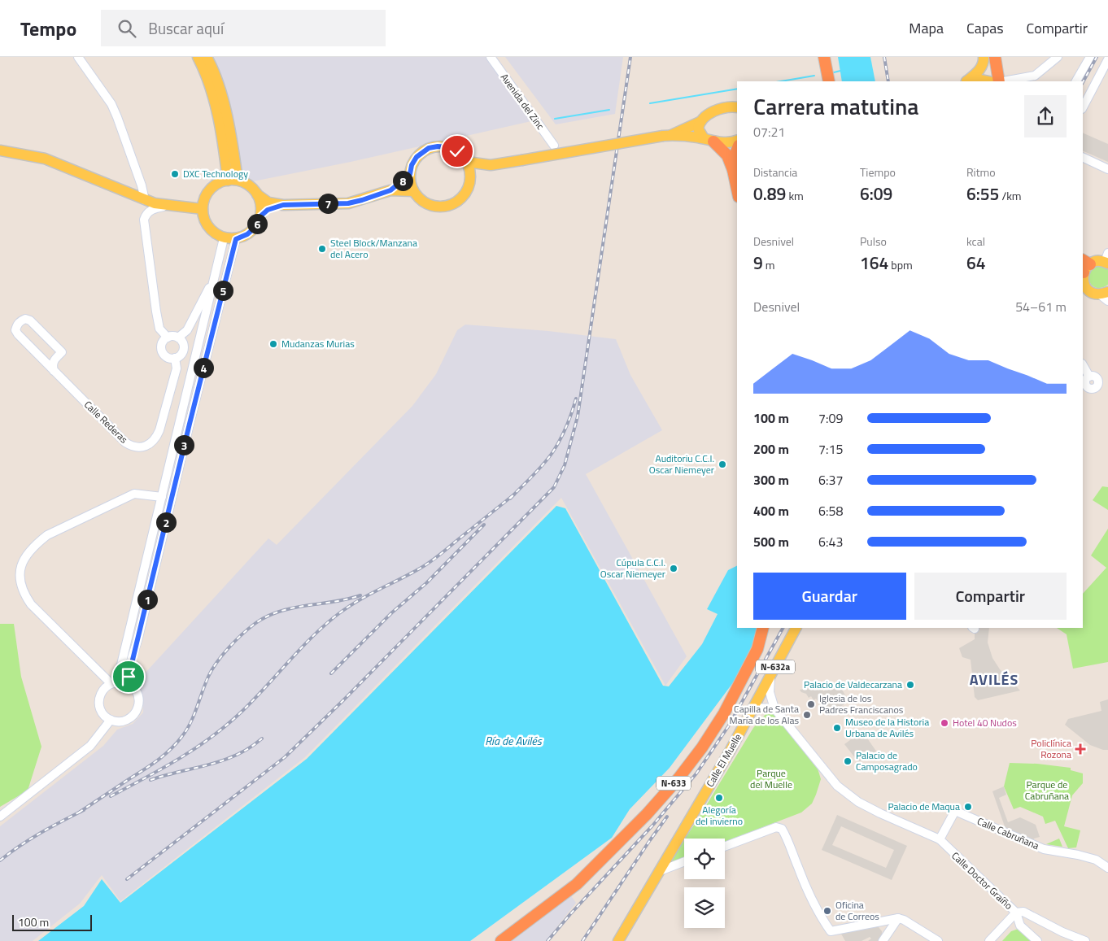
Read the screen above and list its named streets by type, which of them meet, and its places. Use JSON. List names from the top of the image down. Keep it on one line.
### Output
{"streets":{"highway":["N-633"],"main road":["N-632a","Calle El Muelle"],"street":["Avenida del Zinc","Calle Rederas","Calle Cabruñana","Calle Doctor Graíño"]},"crossings":[["N-632a","Calle El Muelle"],["Calle Cabruñana","Calle Doctor Graíño"]],"districts":["AVILÉS"],"water":["Ría de Avilés"],"parks":["Parque del Muelle","Parque de Cabruñana"],"places":{"other":["DXC Technology","Steel Block/Manzana del Acero","Mudanzas Murias","Auditoriu C.C.I. Oscar Niemeyer","Cúpula C.C.I. Oscar Niemeyer","Palacio de Valdecarzana","Iglesia de los Padres Franciscanos","Capilla de Santa María de los Alas","Hotel 40 Nudos","Museo de la Historia Urbana de Avilés","Palacio de Camposagrado","Alegoría del invierno","Palacio de Maqua","Oficina de Correos"],"health":["Policlínica Rozona"]},"scale_bar":"100 m","page":{"header":"Tempo","search":"Buscar aquí","nav":["Mapa","Capas","Compartir"],"heading":["Carrera matutina","07:21"],"stats":[["Distancia","0.89 km"],["Tiempo","6:09"],["Ritmo","6:55 /km"],["Desnivel","9 m"],["Pulso","164 bpm"],["kcal","64"]],"pins":["8","7","6","5","4","3","2","1"],"chart":["Desnivel","54–61 m"],"list":[{"name":"100 m","note":"7:09"},{"name":"200 m","note":"7:15"},{"name":"300 m","note":"6:37"},{"name":"400 m","note":"6:58"},{"name":"500 m","note":"6:43"}],"buttons":["Guardar","Compartir"],"scale":"100 m"}}
